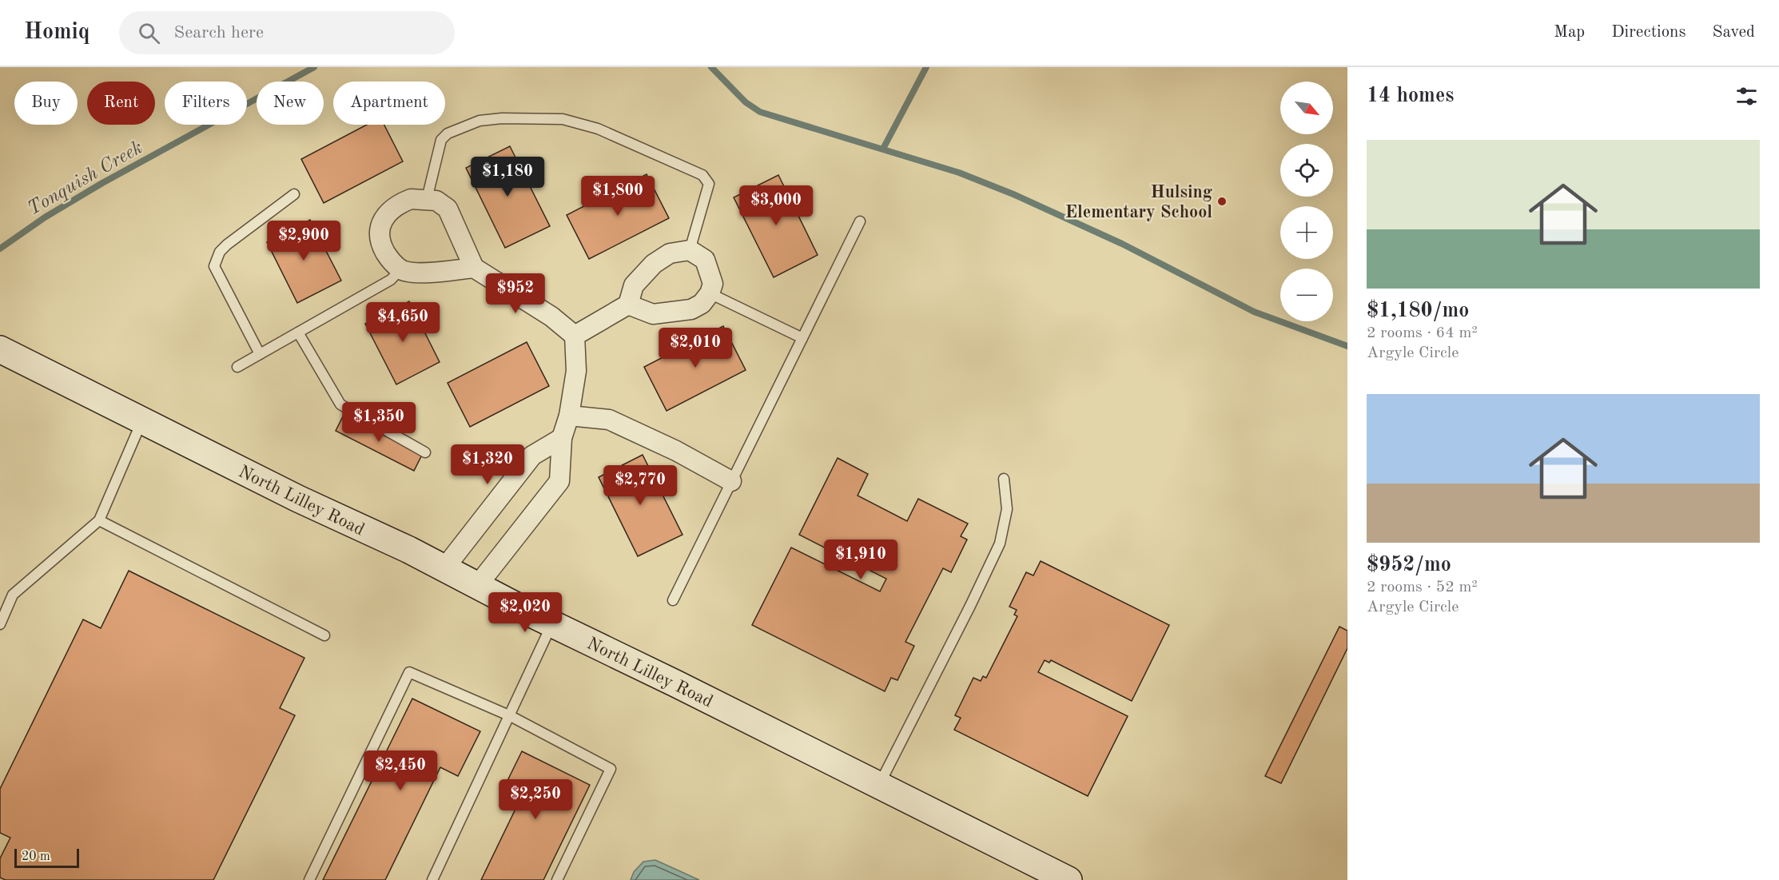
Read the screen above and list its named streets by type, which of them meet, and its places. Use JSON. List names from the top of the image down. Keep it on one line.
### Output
{"streets":{"street":["North Lilley Road"]},"water":["Tonquish Creek"],"places":["Hulsing Elementary School"],"scale_bar":"20 m","north":"bottom right","page":{"header":"Homiq","search":"Search here","nav":["Map","Directions","Saved"],"heading":"14 homes","map_buttons":["+","−"],"chip":["Buy","Rent","Filters","New","Apartment"],"list":[{"name":"$1,180/mo","note":"2 rooms · 64 m² · Argyle Circle"},{"name":"$952/mo","note":"2 rooms · 52 m² · Argyle Circle"}],"price":["$1,180","$1,800","$3,000","$2,900","$952","$4,650","$2,010","$1,350","$1,320","$2,770","$1,910","$2,020","$2,450","$2,250"],"scale":"20 m"}}
